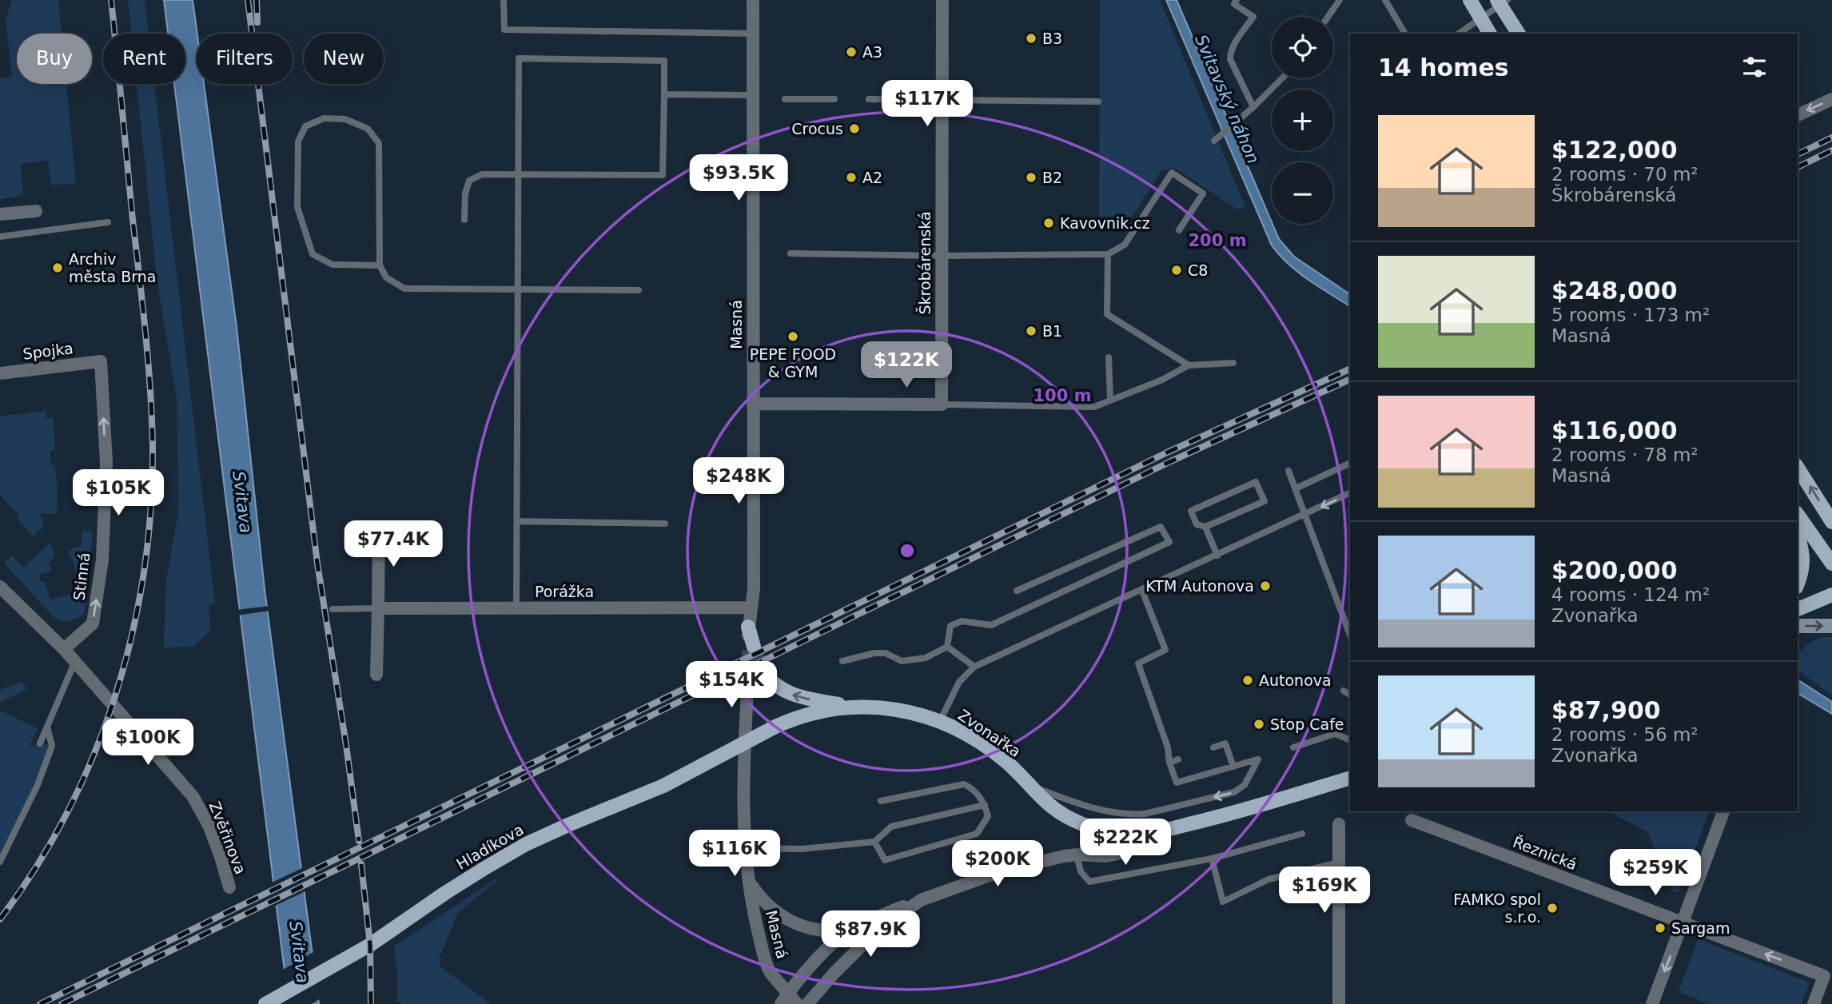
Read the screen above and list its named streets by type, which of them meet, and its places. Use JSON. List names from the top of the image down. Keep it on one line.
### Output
{"streets":{"main road":["Zvonařka","Hladíkova"],"street":["Škrobárenská","Masná","Spojka","Stinná","Porážka","Zvěřinova","Řeznická"]},"crossings":[["Masná","Porážka"],["Masná","Zvonařka"],["Masná","Hladíkova"],["Spojka","Stinná"],["Stinná","Zvěřinova"],["Zvonařka","Hladíkova"]],"one_way":["Stinná"],"water":["Svitavský náhon","Svitava"],"places":["B3","A3","Crocus","A2","B2","Kavovnik.cz","Archiv města Brna","C8","B1","PEPE FOOD & GYM","KTM Autonova","Autonova","Stop Cafe","FAMKO spol s.r.o.","Sargam"],"page":{"map_buttons":["+","−"],"chip":["Buy","Rent","Filters","New"],"heading":"14 homes","price":["$117K","$93.5K","$122K","$248K","$105K","$77.4K","$154K","$100K","$222K","$116K","$200K","$259K","$169K","$87.9K"],"list":[{"name":"$122,000","note":"2 rooms · 70 m² · Škrobárenská"},{"name":"$248,000","note":"5 rooms · 173 m² · Masná"},{"name":"$116,000","note":"2 rooms · 78 m² · Masná"},{"name":"$200,000","note":"4 rooms · 124 m² · Zvonařka"},{"name":"$87,900","note":"2 rooms · 56 m² · Zvonařka"}]},"rings":["200 m","100 m"]}
